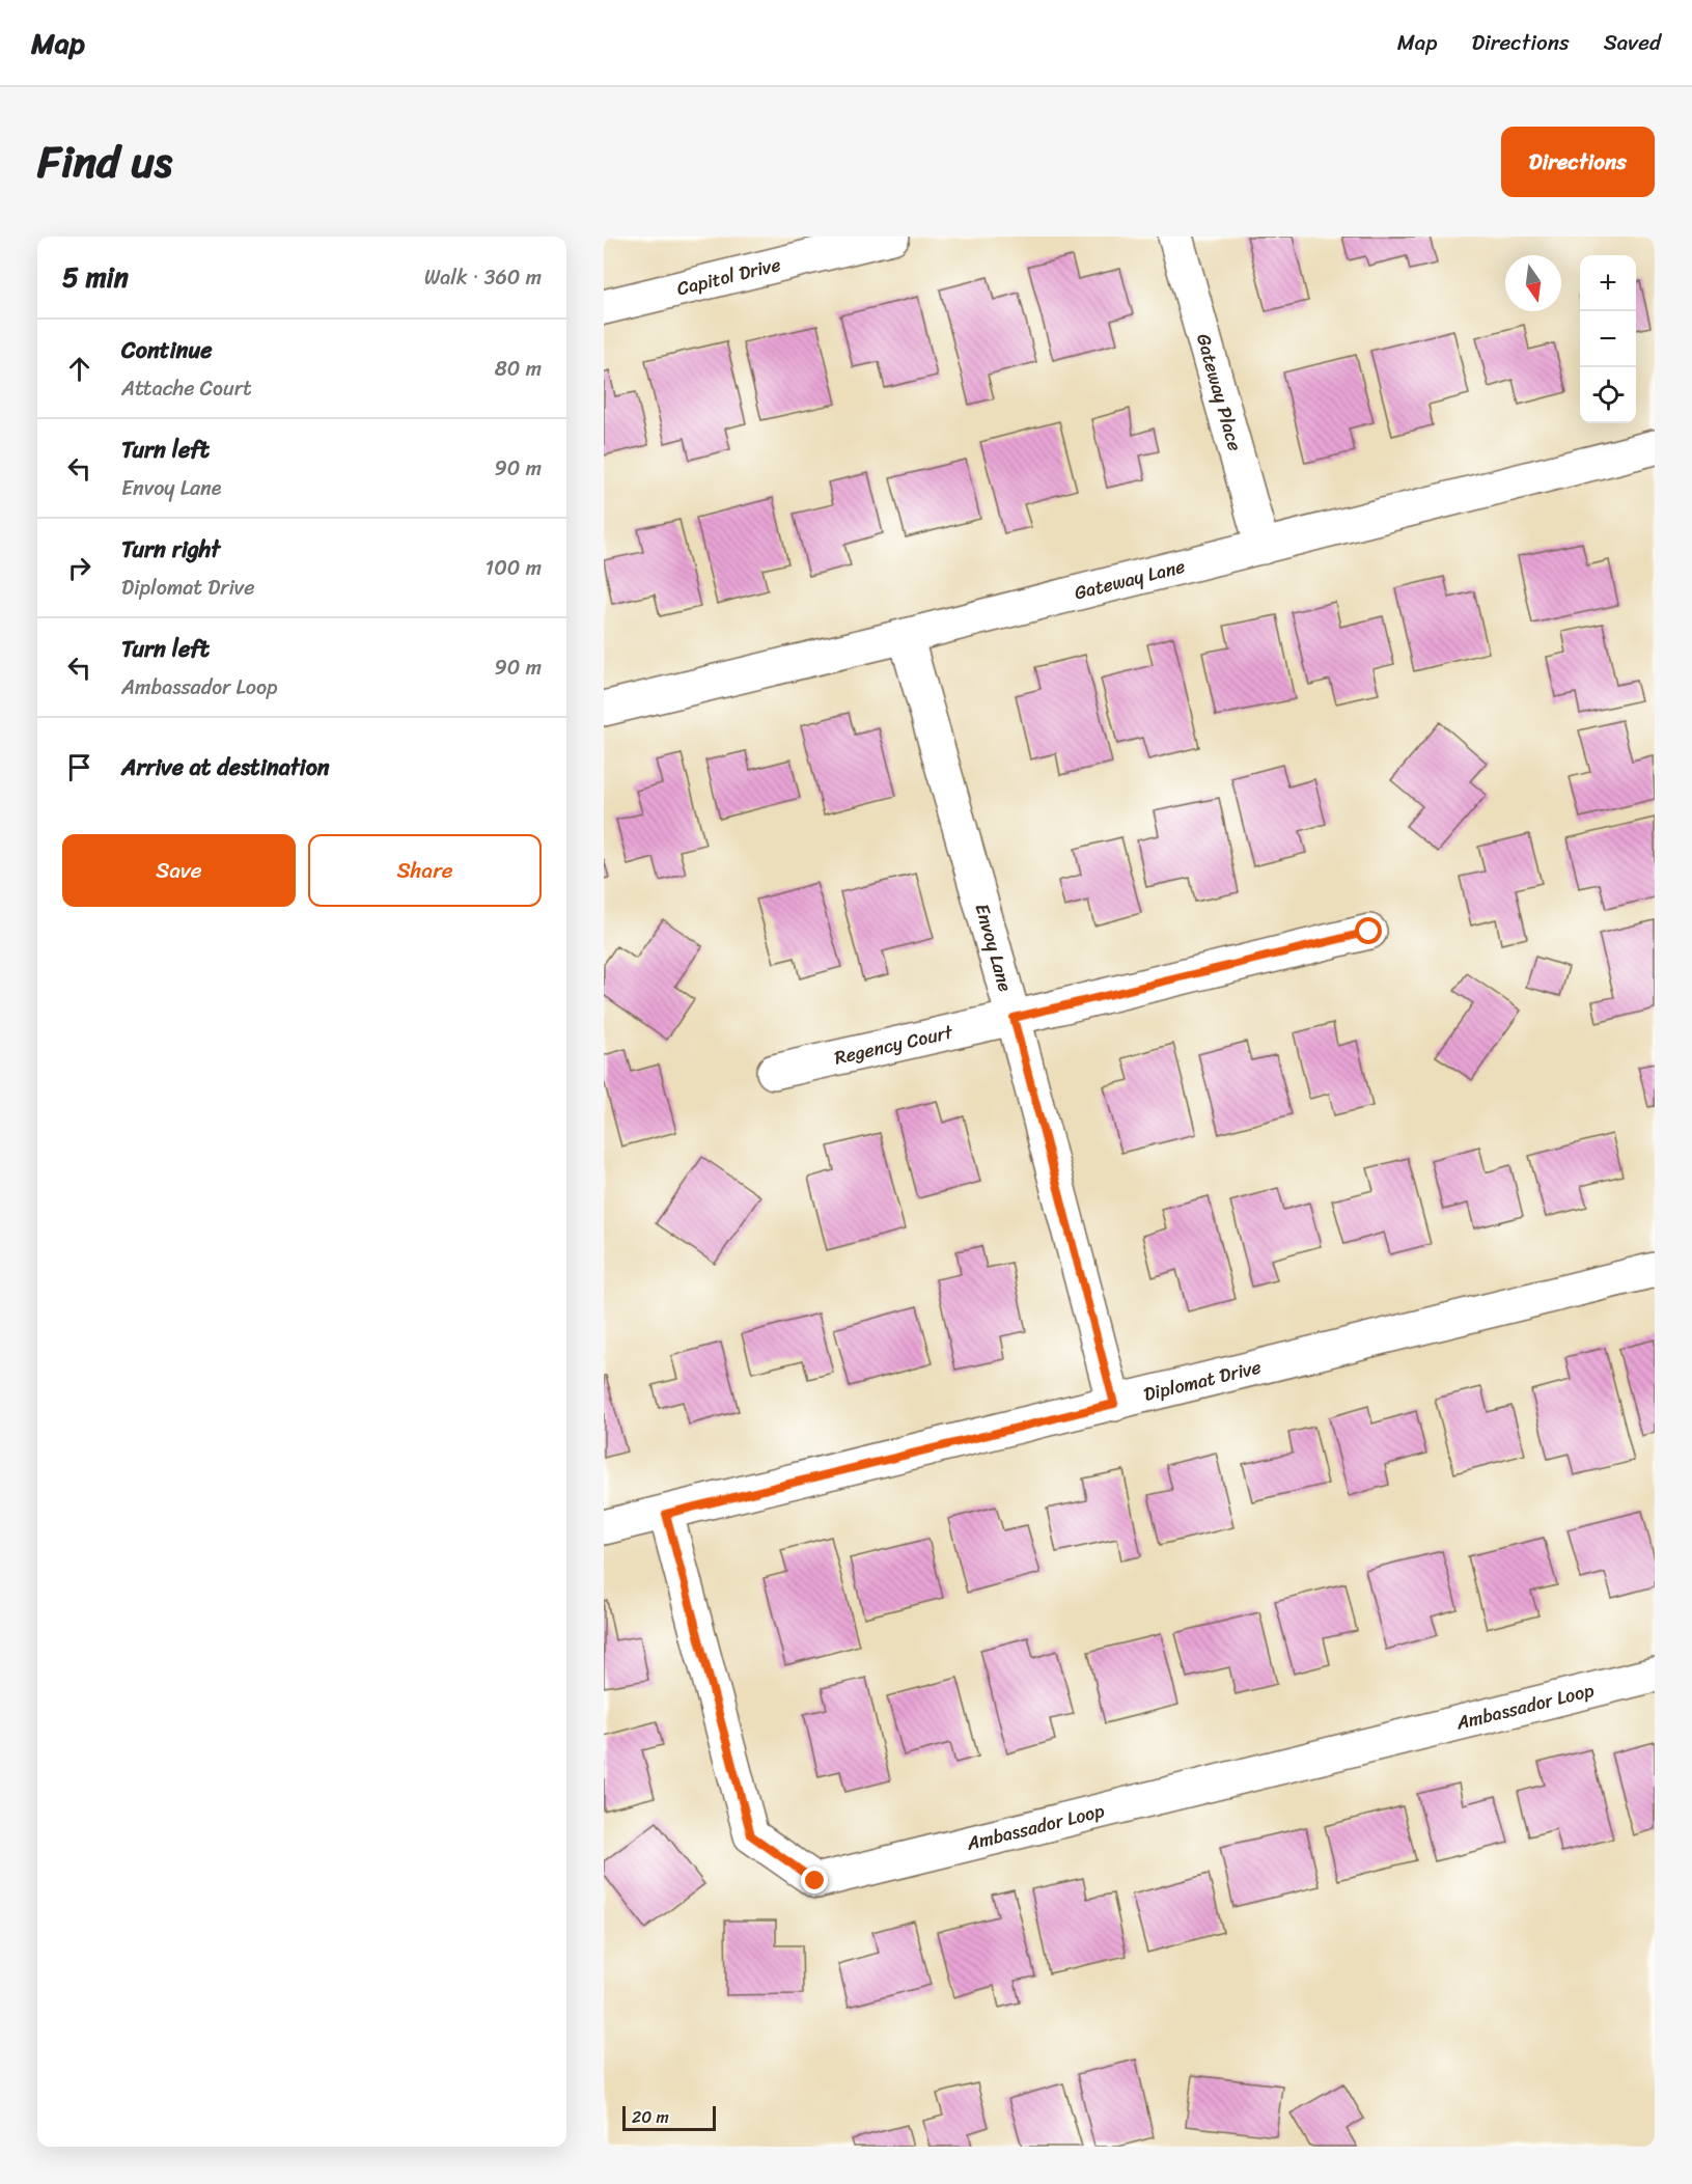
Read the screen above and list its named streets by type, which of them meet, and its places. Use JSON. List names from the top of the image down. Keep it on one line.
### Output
{"streets":{"street":["Capitol Drive","Gateway Place","Gateway Lane","Envoy Lane","Regency Court","Diplomat Drive","Ambassador Loop"]},"crossings":[["Gateway Place","Gateway Lane"],["Gateway Lane","Envoy Lane"],["Envoy Lane","Regency Court"],["Envoy Lane","Diplomat Drive"],["Diplomat Drive","Ambassador Loop"]],"scale_bar":"20 m","north":"bottom","page":{"header":"Map","nav":["Map","Directions","Saved"],"title":"Find us","buttons":["Directions",["Save","Share"]],"heading":["5 min","Walk · 360 m"],"map_buttons":["+","−"],"list":[["Continue","Attache Court","80 m"],["Turn left","Envoy Lane","90 m"],["Turn right","Diplomat Drive","100 m"],["Turn left","Ambassador Loop","90 m"],"Arrive at destination"],"scale":"20 m"}}
